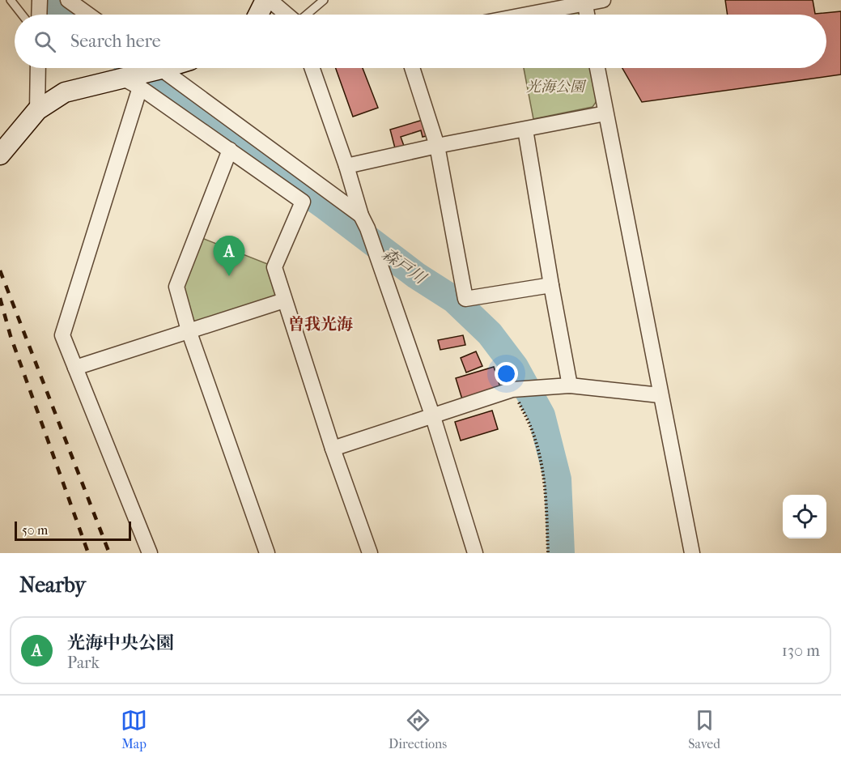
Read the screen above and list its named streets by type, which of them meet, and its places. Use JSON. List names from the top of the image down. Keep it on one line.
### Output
{"districts":["曽我光海"],"water":["森戸川"],"parks":["光海公園"],"scale_bar":"50 m","page":{"search":"Search here","pins":"A","scale":"50 m","heading":"Nearby","list":[{"mark":"A","name":"光海中央公園","note":"Park","value":"130 m"}],"nav":["Map","Directions","Saved"]}}
